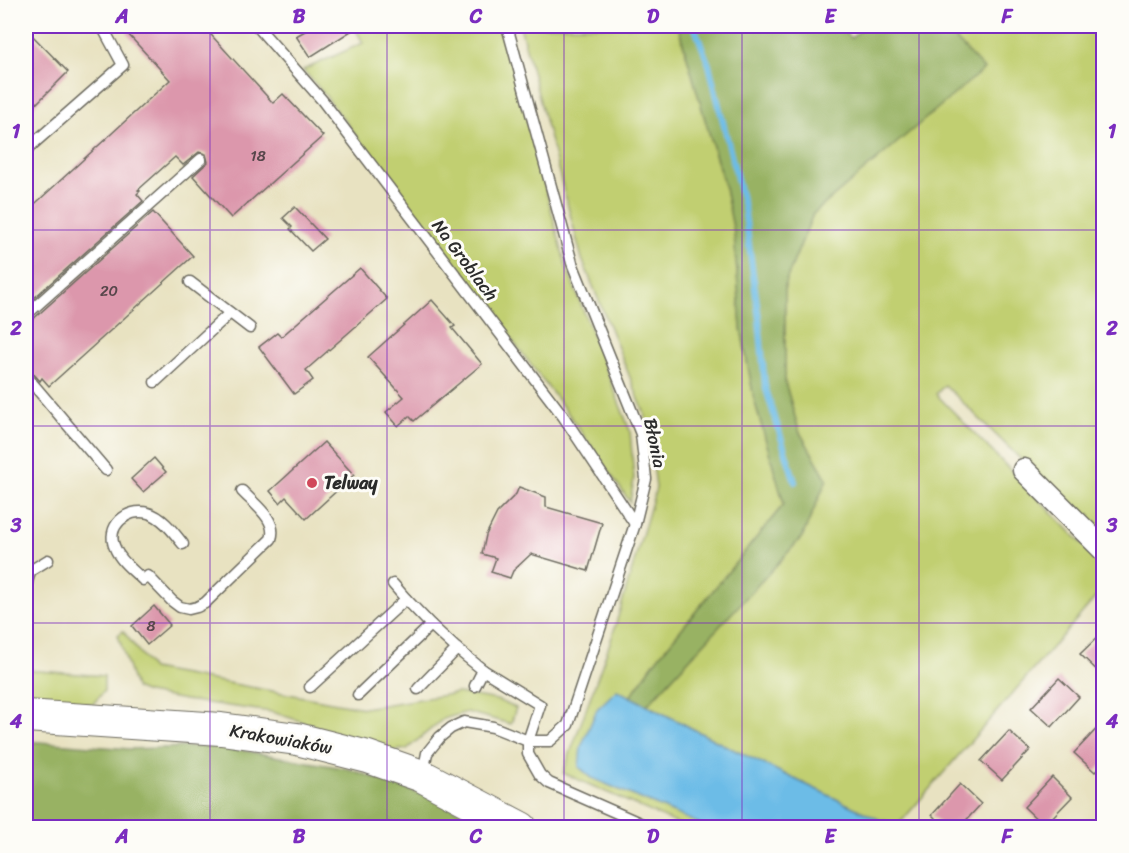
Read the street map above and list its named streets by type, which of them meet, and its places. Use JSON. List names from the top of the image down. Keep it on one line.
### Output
{"streets":{"main road":["Krakowiaków"],"lane":["Na Groblach","Błonia"]},"crossings":[["Na Groblach","Błonia"]],"places":["Telway"],"house_numbers":["18","20","8"],"grid":{"columns":["A","B","C","D","E","F"],"rows":["1","2","3","4"]}}
